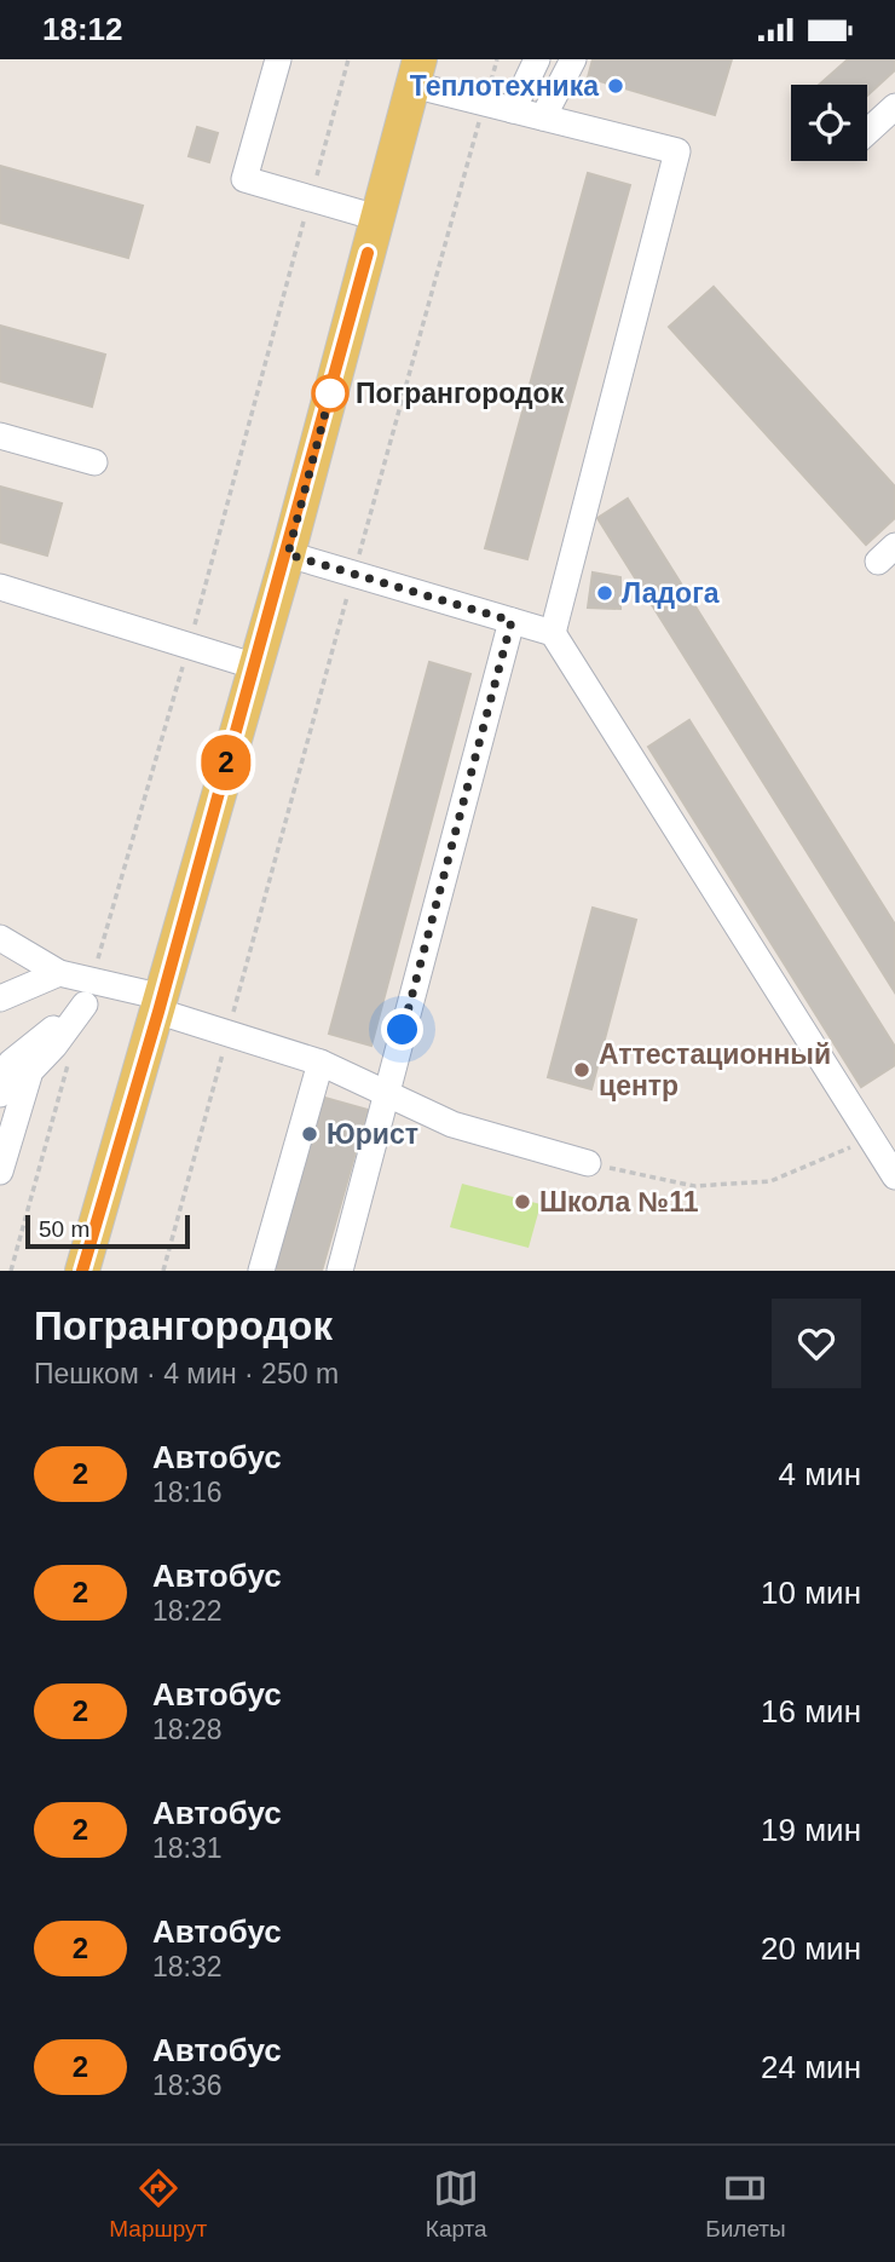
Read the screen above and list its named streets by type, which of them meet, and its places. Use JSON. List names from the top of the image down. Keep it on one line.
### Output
{"places":["Теплотехника","Погрангородок","Ладога","Аттестационный центр","Юрист","Школа №11"],"lines":["bus line 2"],"scale_bar":"50 m","page":{"status":"18:12","on_map":"2","scale":"50 m","heading":["Погрангородок","Пешком · 4 мин · 250 m"],"list":[{"mark":"2","name":"Автобус","note":"18:16","value":"4 мин"},{"mark":"2","name":"Автобус","note":"18:22","value":"10 мин"},{"mark":"2","name":"Автобус","note":"18:28","value":"16 мин"},{"mark":"2","name":"Автобус","note":"18:31","value":"19 мин"},{"mark":"2","name":"Автобус","note":"18:32","value":"20 мин"},{"mark":"2","name":"Автобус","note":"18:36","value":"24 мин"}],"tabs":["Маршрут","Карта","Билеты"]}}
